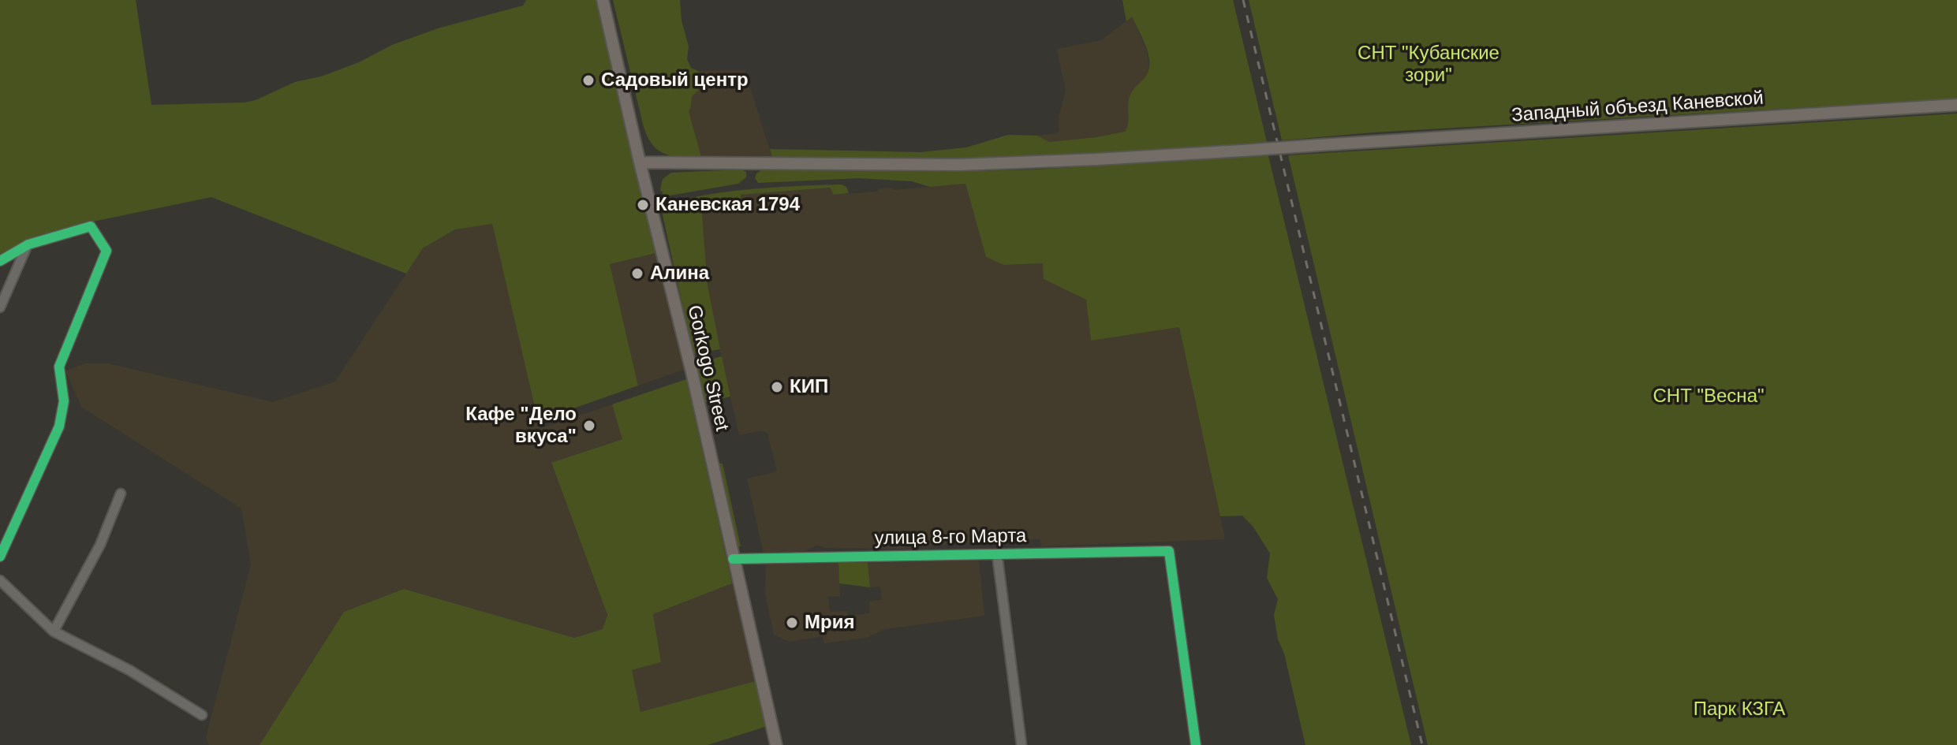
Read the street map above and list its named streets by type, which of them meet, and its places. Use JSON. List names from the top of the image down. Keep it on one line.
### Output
{"streets":{"main road":["Западный объезд Каневской","Gorkogo Street"],"street":["улица 8-го Марта"]},"crossings":[["Западный объезд Каневской","Gorkogo Street"],["Gorkogo Street","улица 8-го Марта"]],"parks":["СНТ \"Кубанские зори\"","СНТ \"Весна\"","Парк КЗГА"],"places":["Садовый центр","Каневская 1794","Алина","КИП","Кафе \"Дело вкуса\"","Мрия"]}
